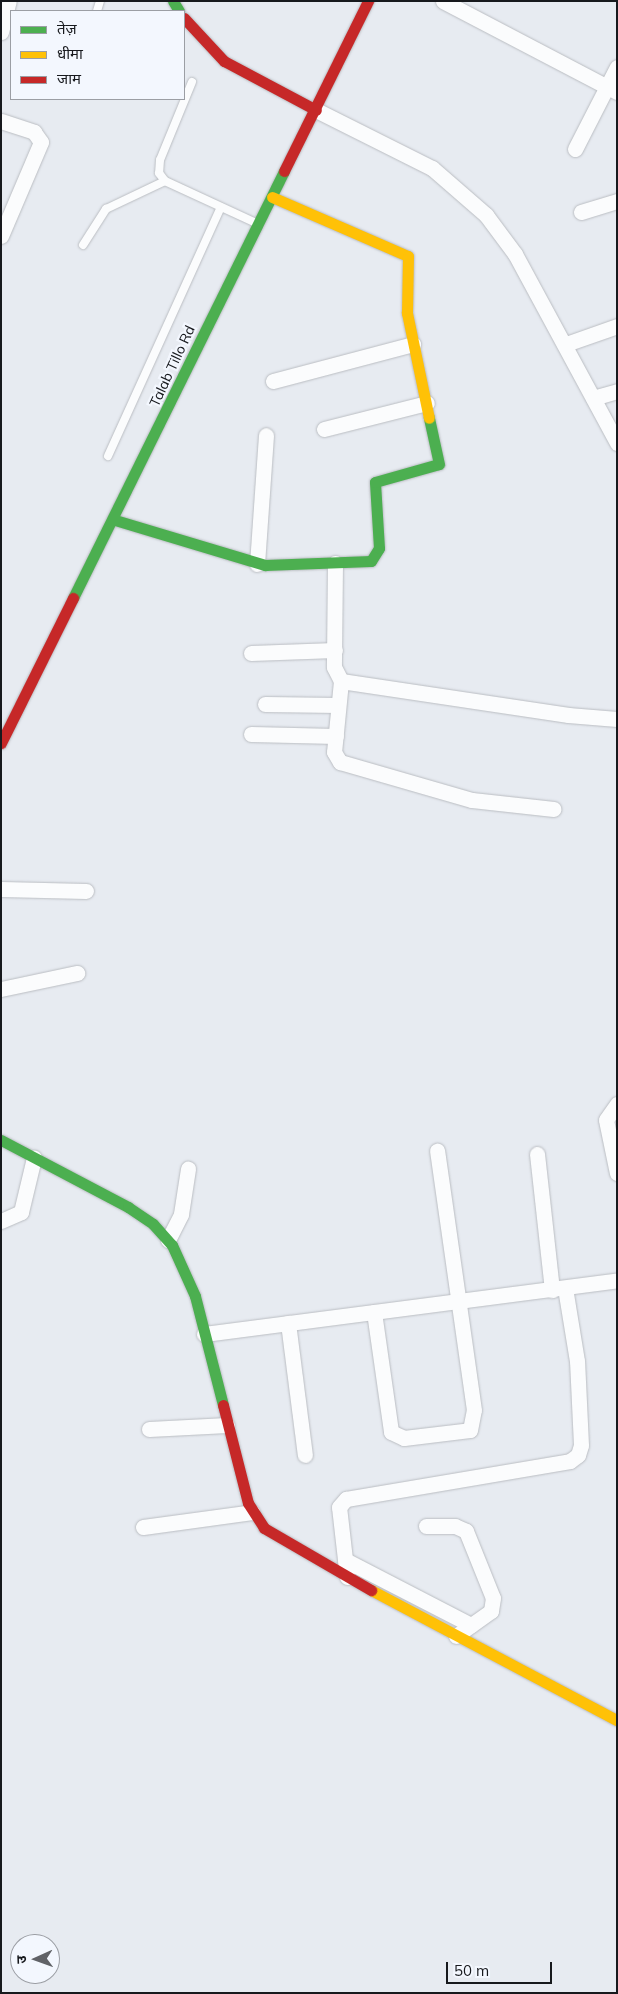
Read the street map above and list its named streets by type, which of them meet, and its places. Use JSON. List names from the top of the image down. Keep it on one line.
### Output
{"streets":{"street":["Talab Tillo Rd"]},"legend":["तेज़","धीमा","जाम"],"scale_bar":"50 m","north":"left"}
